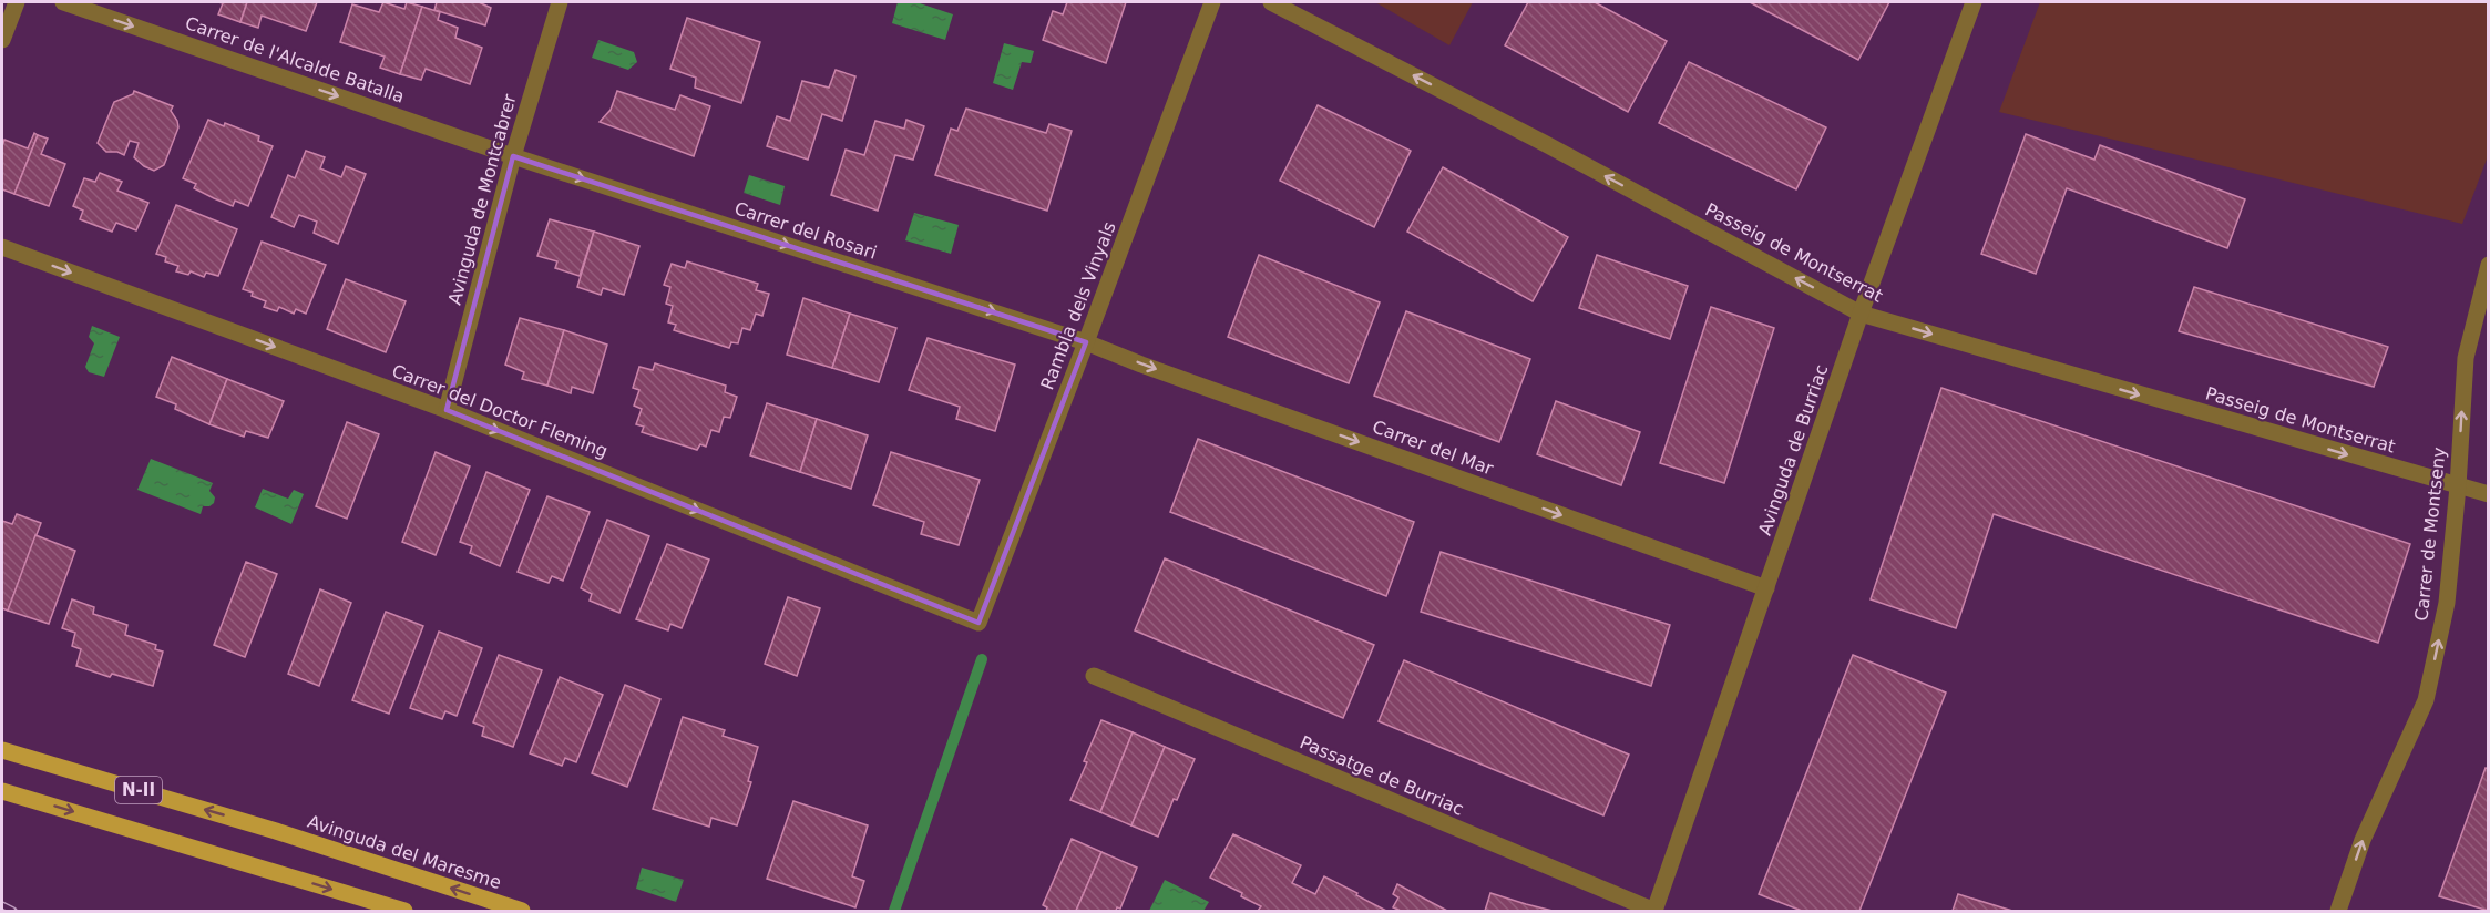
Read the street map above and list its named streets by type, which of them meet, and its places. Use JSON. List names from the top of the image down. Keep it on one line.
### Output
{"streets":{"main road":["N-II","Avinguda del Maresme"],"street":["Carrer de l'Alcalde Batalla","Avinguda de Montcabrer","Carrer del Rosari","Passeig de Montserrat","Rambla dels Vinyals","Carrer del Doctor Fleming","Carrer del Mar","Avinguda de Burriac","Carrer de Montseny","Passatge de Burriac"]},"crossings":[["Carrer de l'Alcalde Batalla","Avinguda de Montcabrer"],["Carrer de l'Alcalde Batalla","Carrer del Rosari"],["Avinguda de Montcabrer","Carrer del Rosari"],["Avinguda de Montcabrer","Carrer del Doctor Fleming"],["Carrer del Rosari","Rambla dels Vinyals"],["Carrer del Rosari","Carrer del Mar"],["Passeig de Montserrat","Avinguda de Burriac"],["Passeig de Montserrat","Carrer de Montseny"],["Rambla dels Vinyals","Carrer del Doctor Fleming"],["Rambla dels Vinyals","Carrer del Mar"],["Carrer del Mar","Avinguda de Burriac"],["Avinguda de Burriac","Passatge de Burriac"]],"one_way":["Carrer de l'Alcalde Batalla","Carrer del Rosari","Carrer del Doctor Fleming","Carrer del Mar","Carrer de Montseny"]}
